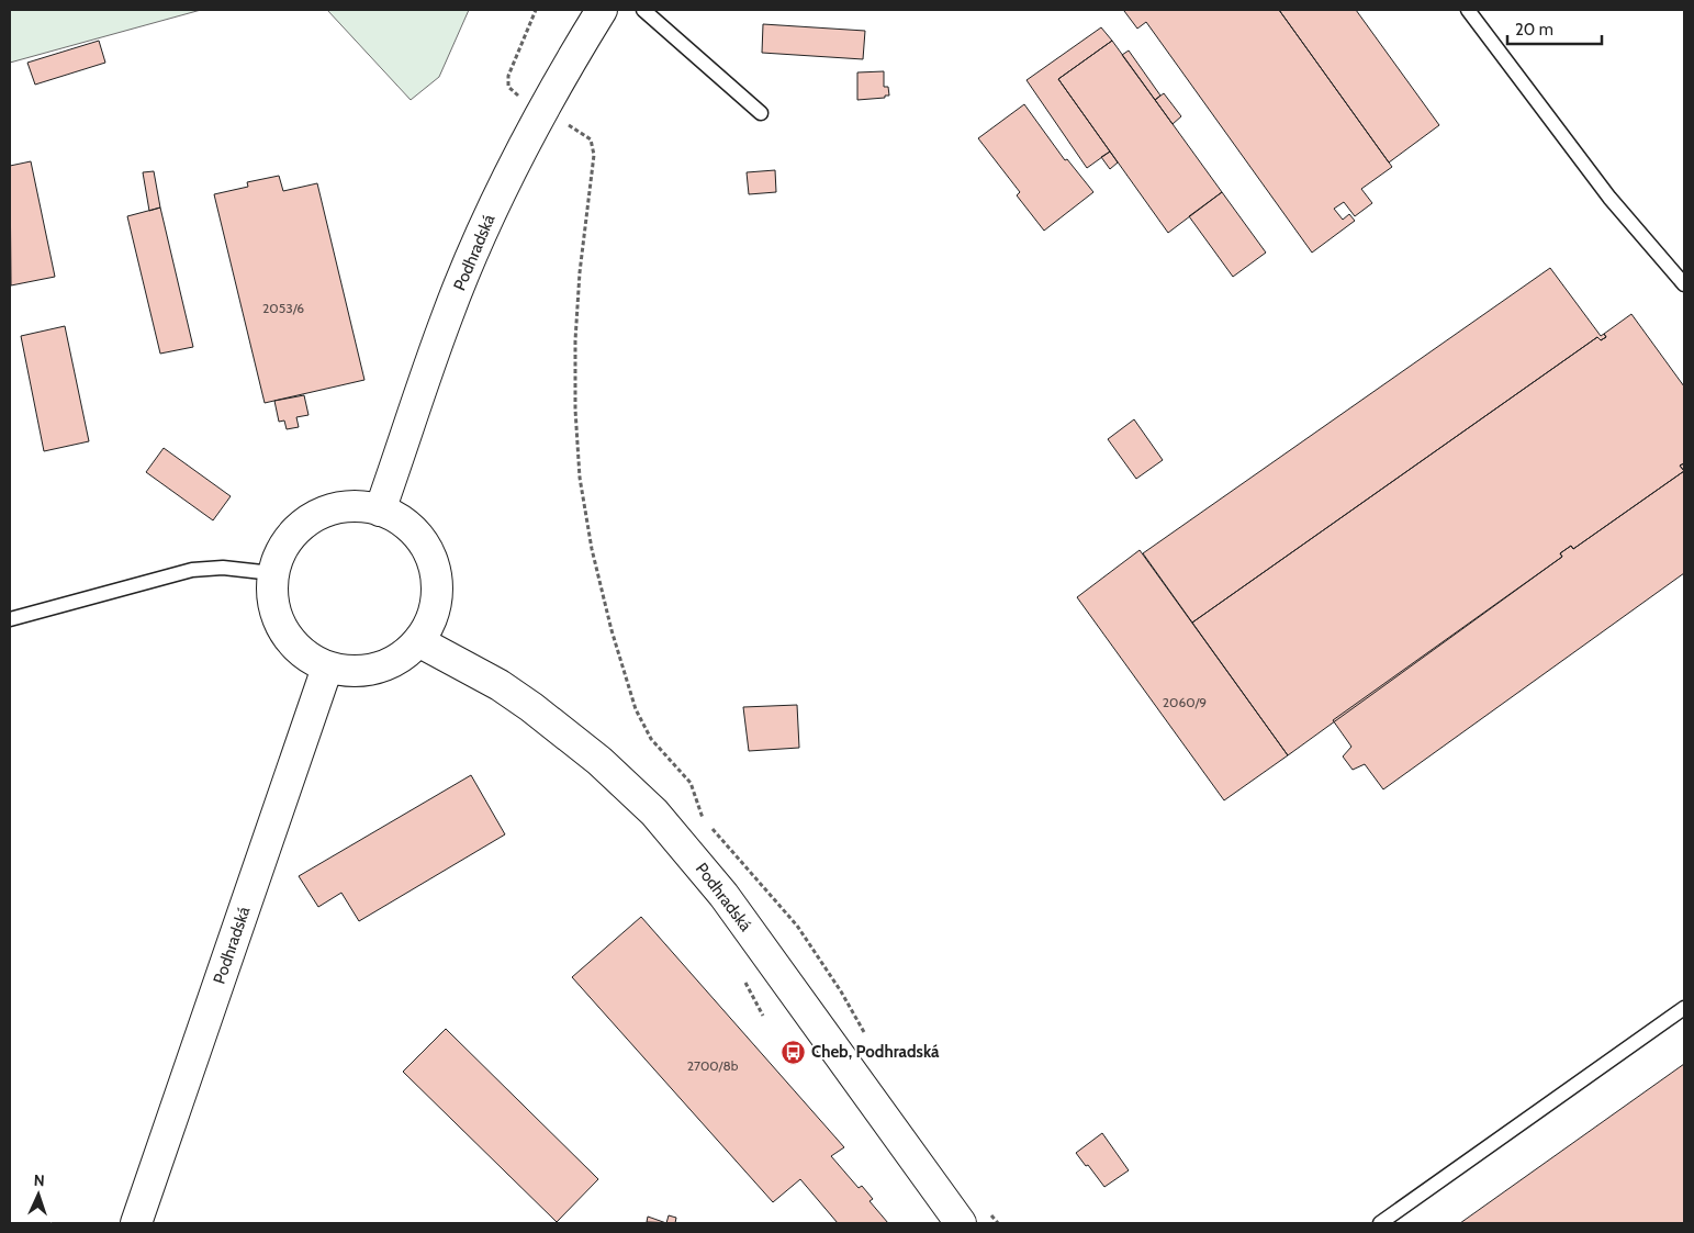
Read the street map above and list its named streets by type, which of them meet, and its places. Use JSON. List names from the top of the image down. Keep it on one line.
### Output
{"streets":{"main road":["Podhradská"]},"places":{"bus stop":["Cheb, Podhradská"]},"house_numbers":["2053/6","2060/9","2700/8b"],"scale_bar":"20 m","north":"top"}
